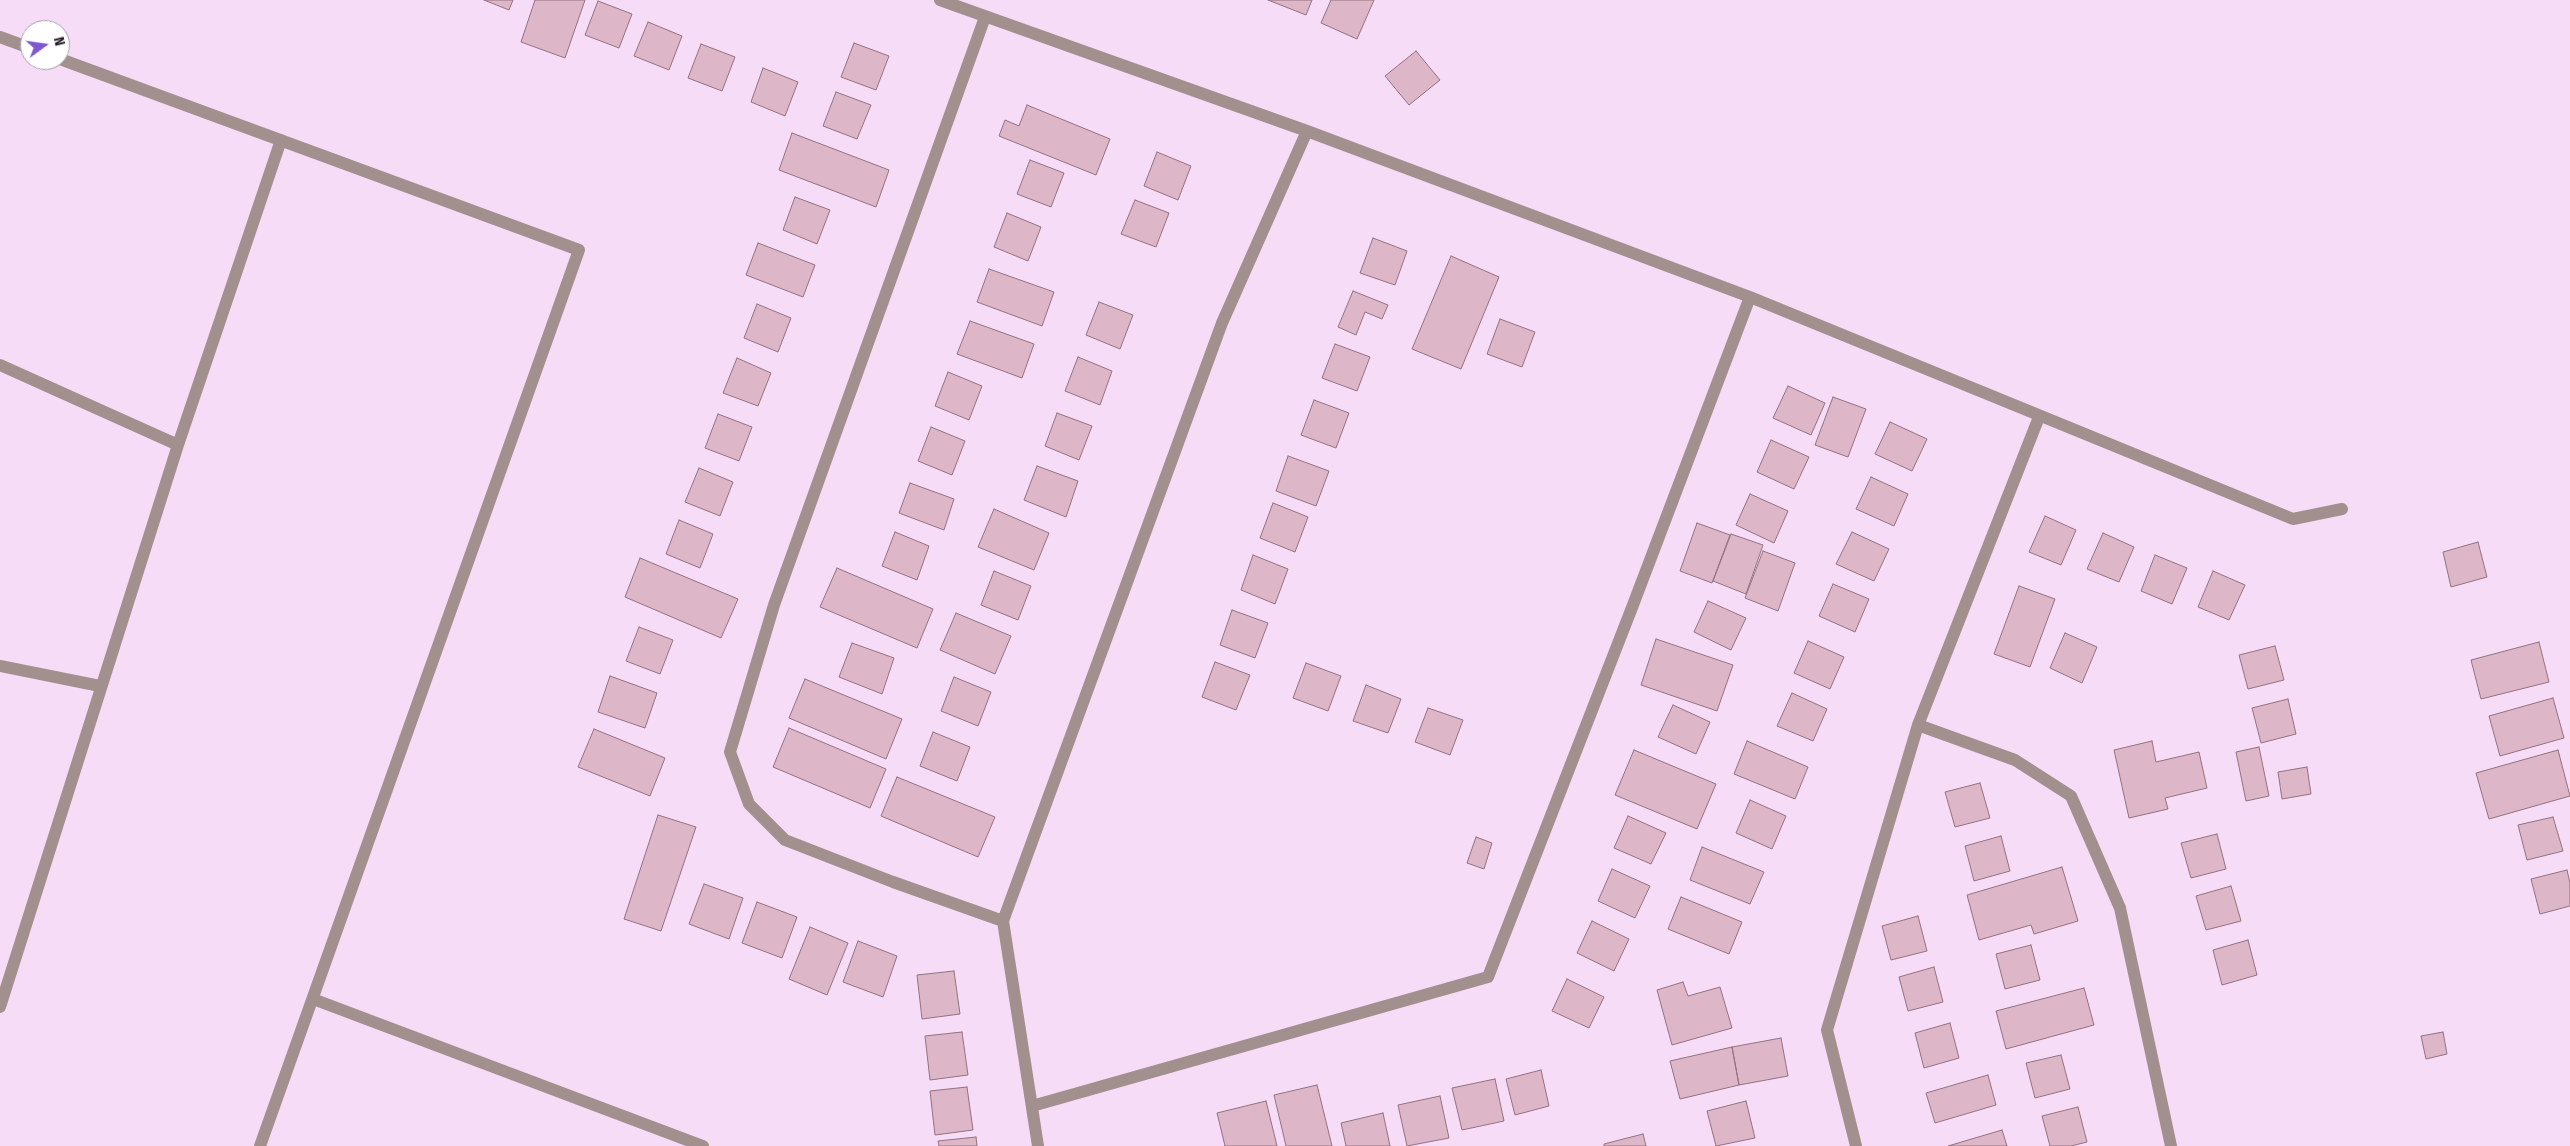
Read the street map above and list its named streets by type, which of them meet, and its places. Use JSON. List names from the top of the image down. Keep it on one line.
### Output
{"north":"right"}
